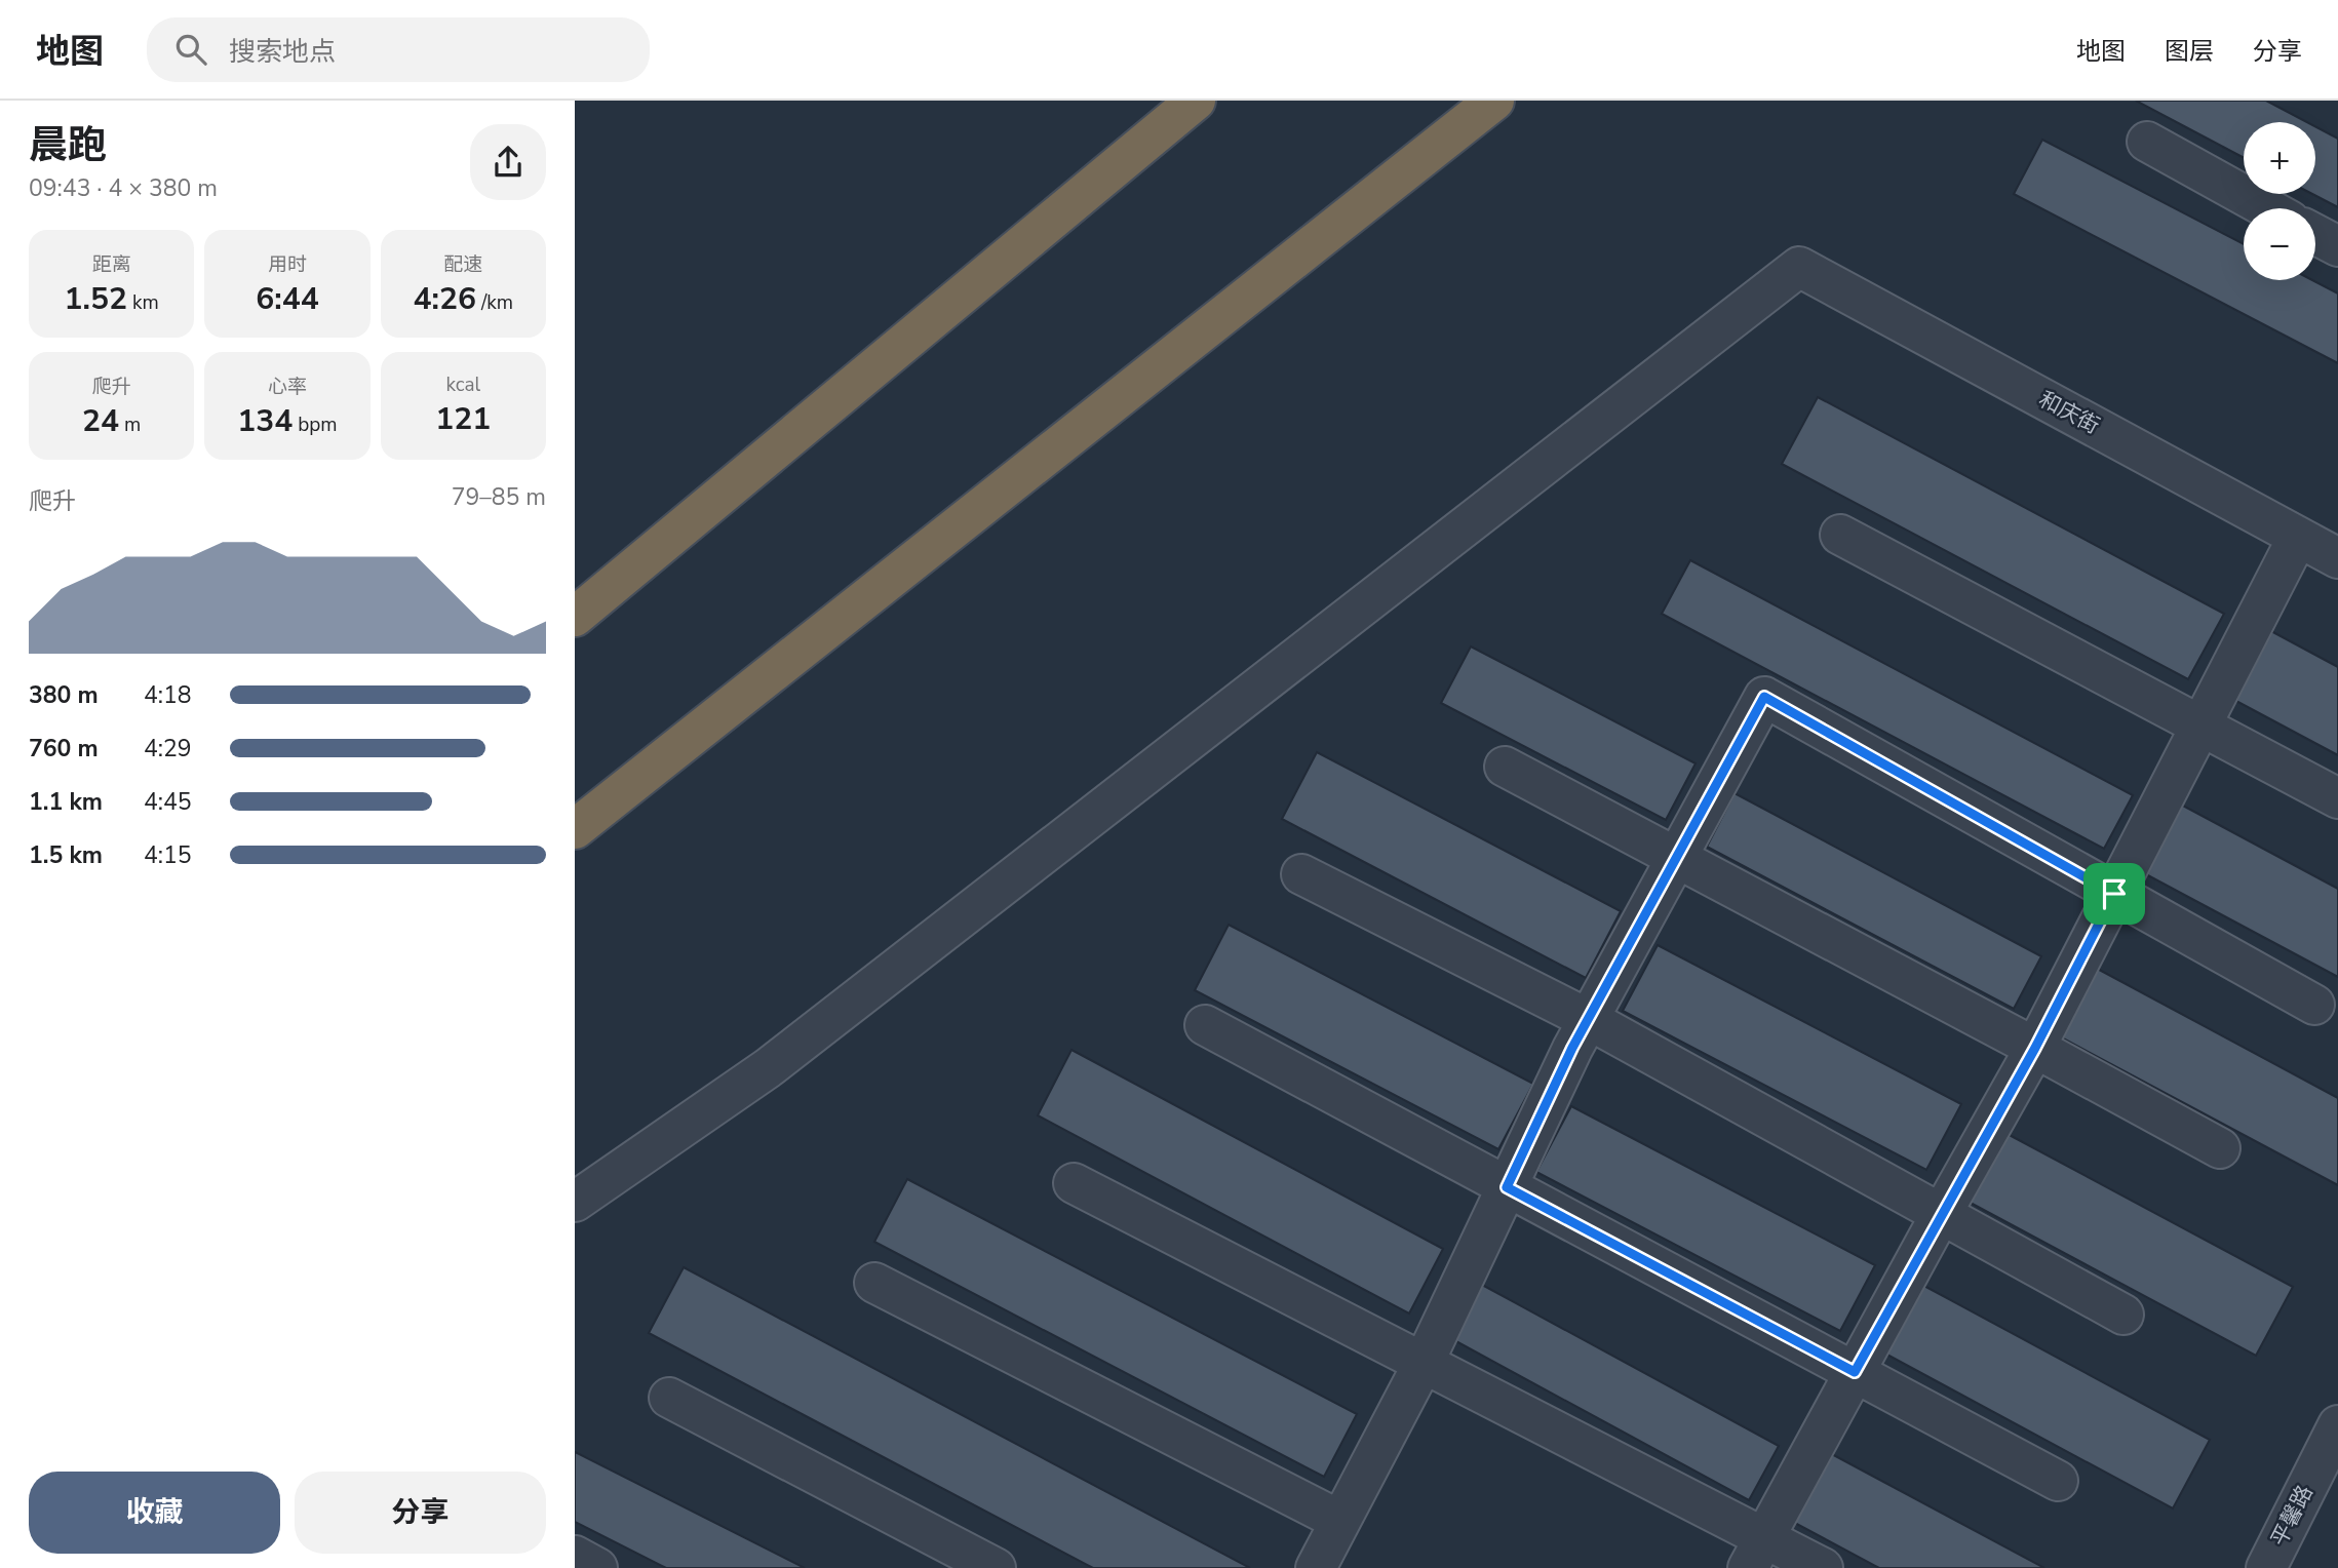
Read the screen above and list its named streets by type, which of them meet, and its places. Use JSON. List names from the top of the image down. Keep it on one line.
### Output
{"streets":{"street":["和庆街","平馨路"]},"page":{"header":"地图","search":"搜索地点","nav":["地图","图层","分享"],"heading":["晨跑","09:43 · 4 × 380 m"],"map_buttons":["+","−"],"stats":[["距离","1.52 km"],["用时","6:44"],["配速","4:26 /km"],["爬升","24 m"],["心率","134 bpm"],["kcal","121"]],"chart":["爬升","79–85 m"],"list":[{"name":"380 m","note":"4:18"},{"name":"760 m","note":"4:29"},{"name":"1.1 km","note":"4:45"},{"name":"1.5 km","note":"4:15"}],"buttons":["收藏","分享"]}}
